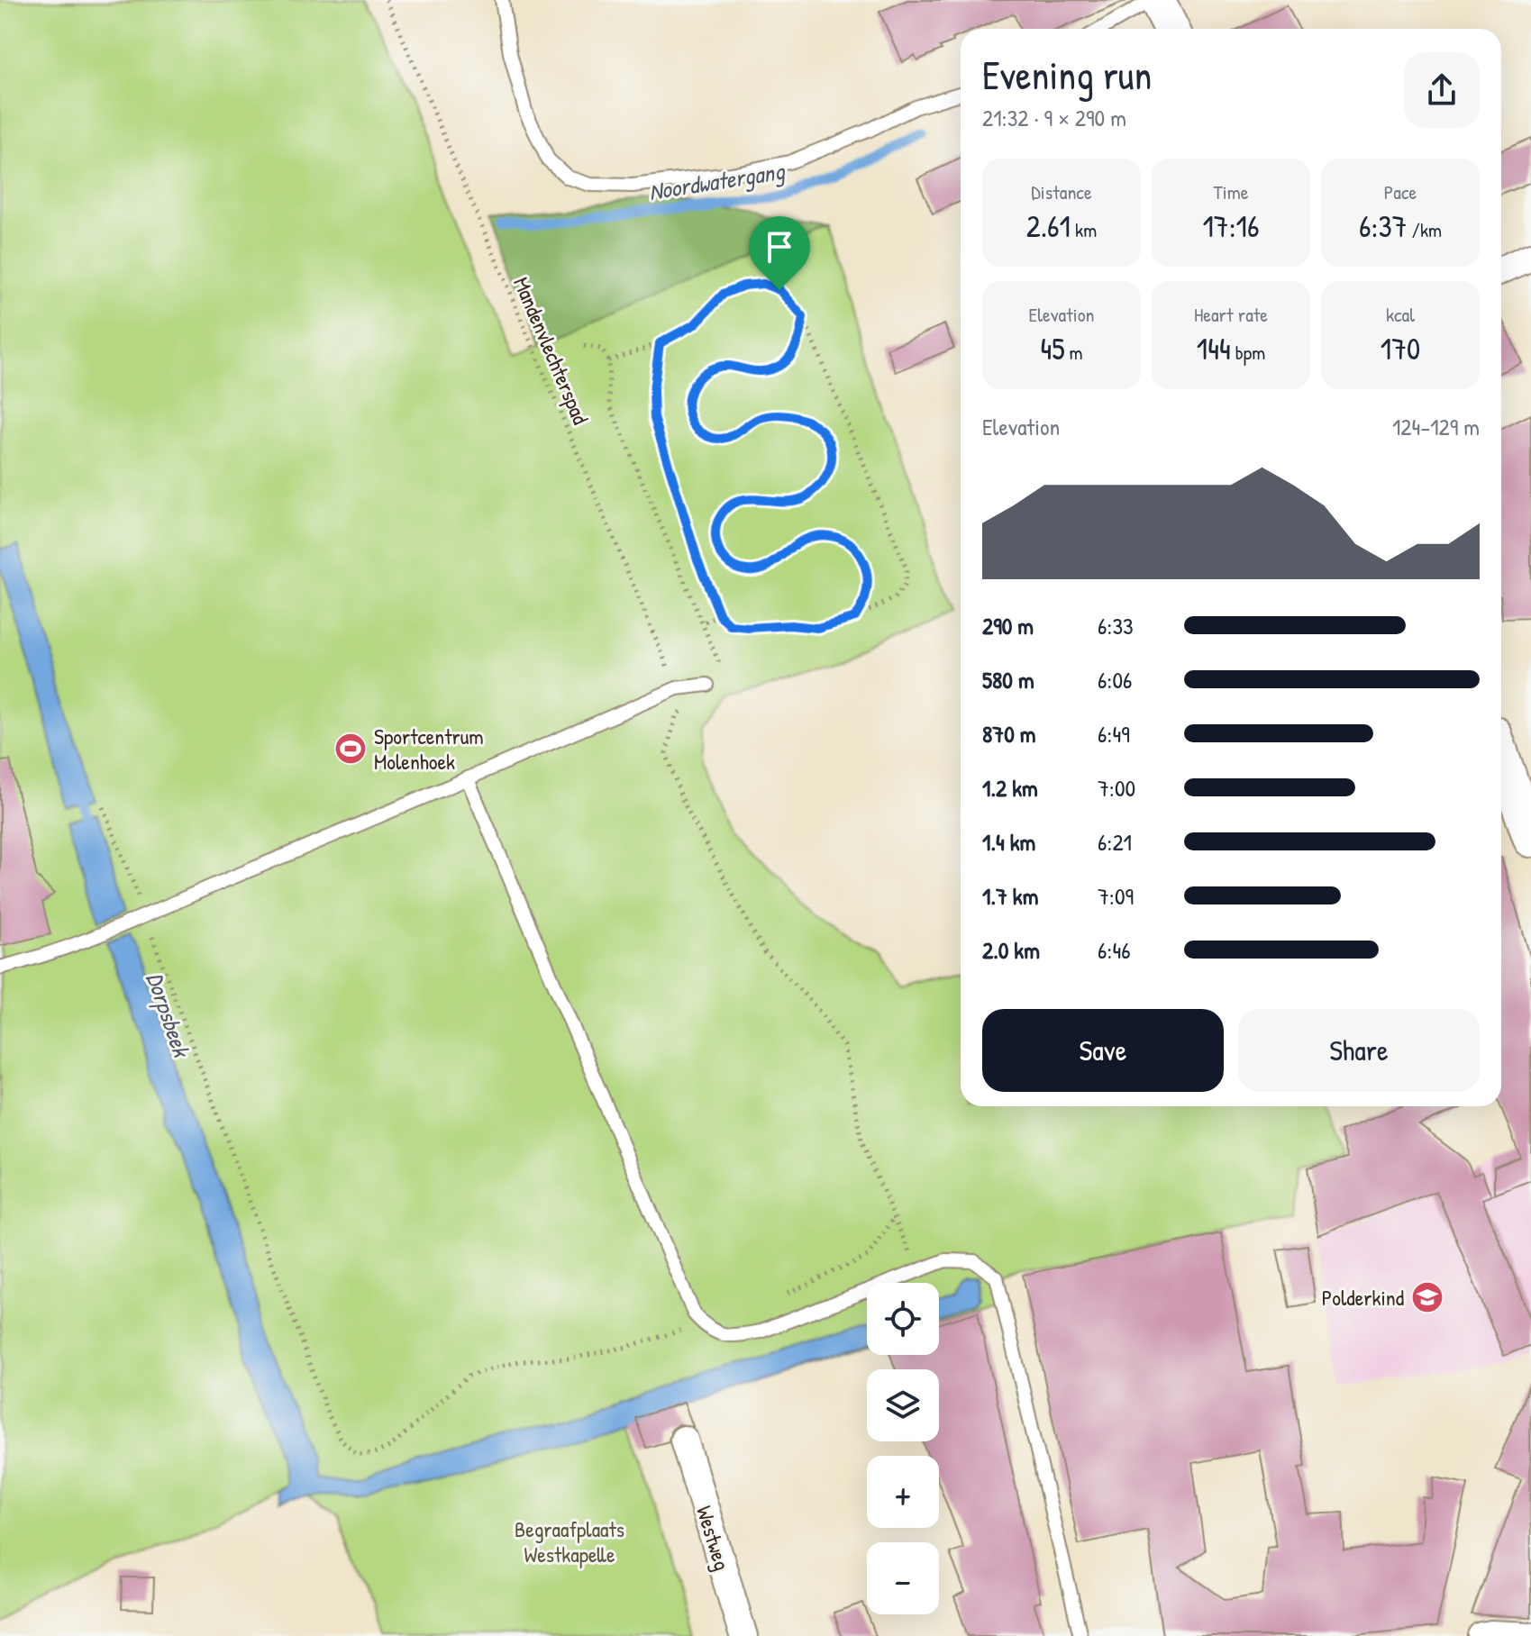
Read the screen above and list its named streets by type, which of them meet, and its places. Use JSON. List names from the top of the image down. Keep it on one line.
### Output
{"streets":{"street":["Westweg"],"path":["Mandenvlechterspad"]},"water":["Noordwatergang","Dorpsbeek"],"parks":["Begraafplaats Westkapelle"],"places":{"sports":["Sportcentrum Molenhoek"],"school or university":["Polderkind"]},"page":{"heading":["Evening run","21:32 · 9 × 290 m"],"stats":[["Distance","2.61 km"],["Time","17:16"],["Pace","6:37 /km"],["Elevation","45 m"],["Heart rate","144 bpm"],["kcal","170"]],"chart":["Elevation","124–129 m"],"list":[{"name":"290 m","note":"6:33"},{"name":"580 m","note":"6:06"},{"name":"870 m","note":"6:49"},{"name":"1.2 km","note":"7:00"},{"name":"1.4 km","note":"6:21"},{"name":"1.7 km","note":"7:09"},{"name":"2.0 km","note":"6:46"}],"buttons":["Save","Share"],"map_buttons":["+","−"]}}
